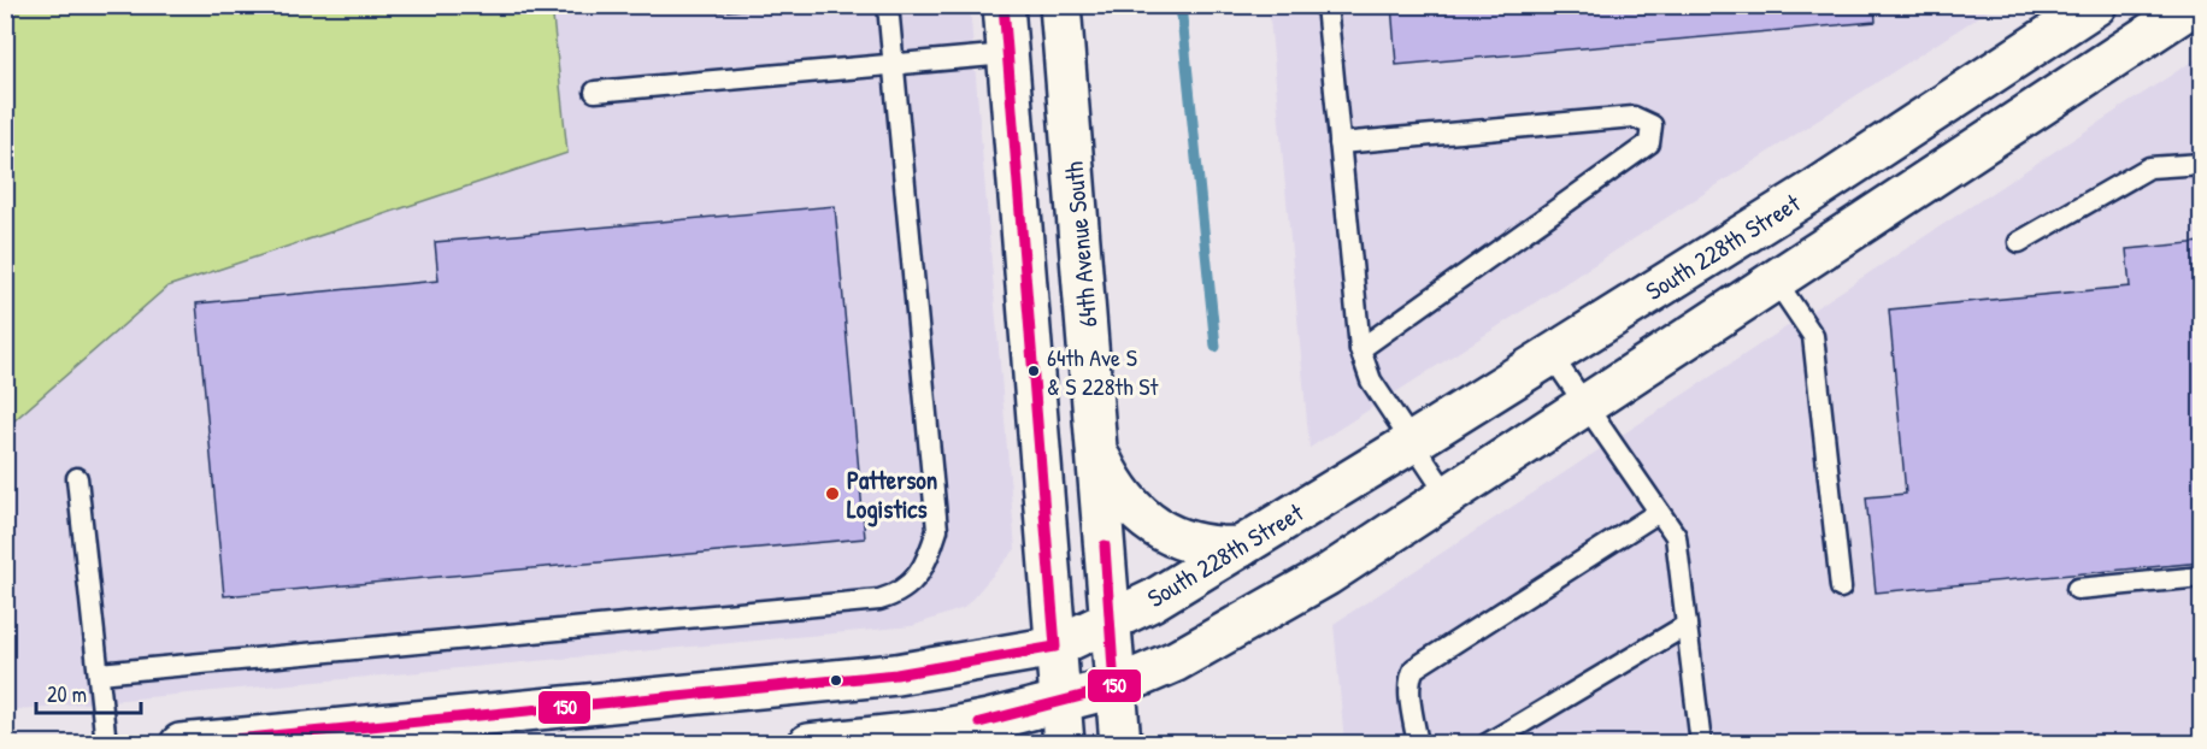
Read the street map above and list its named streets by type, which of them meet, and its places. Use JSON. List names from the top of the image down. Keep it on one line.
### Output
{"streets":{"main road":["64th Avenue South","South 228th Street"]},"crossings":[["64th Avenue South","South 228th Street"]],"places":["64th Ave S & S 228th St","Patterson Logistics"],"lines":["transit line 150"],"scale_bar":"20 m"}
